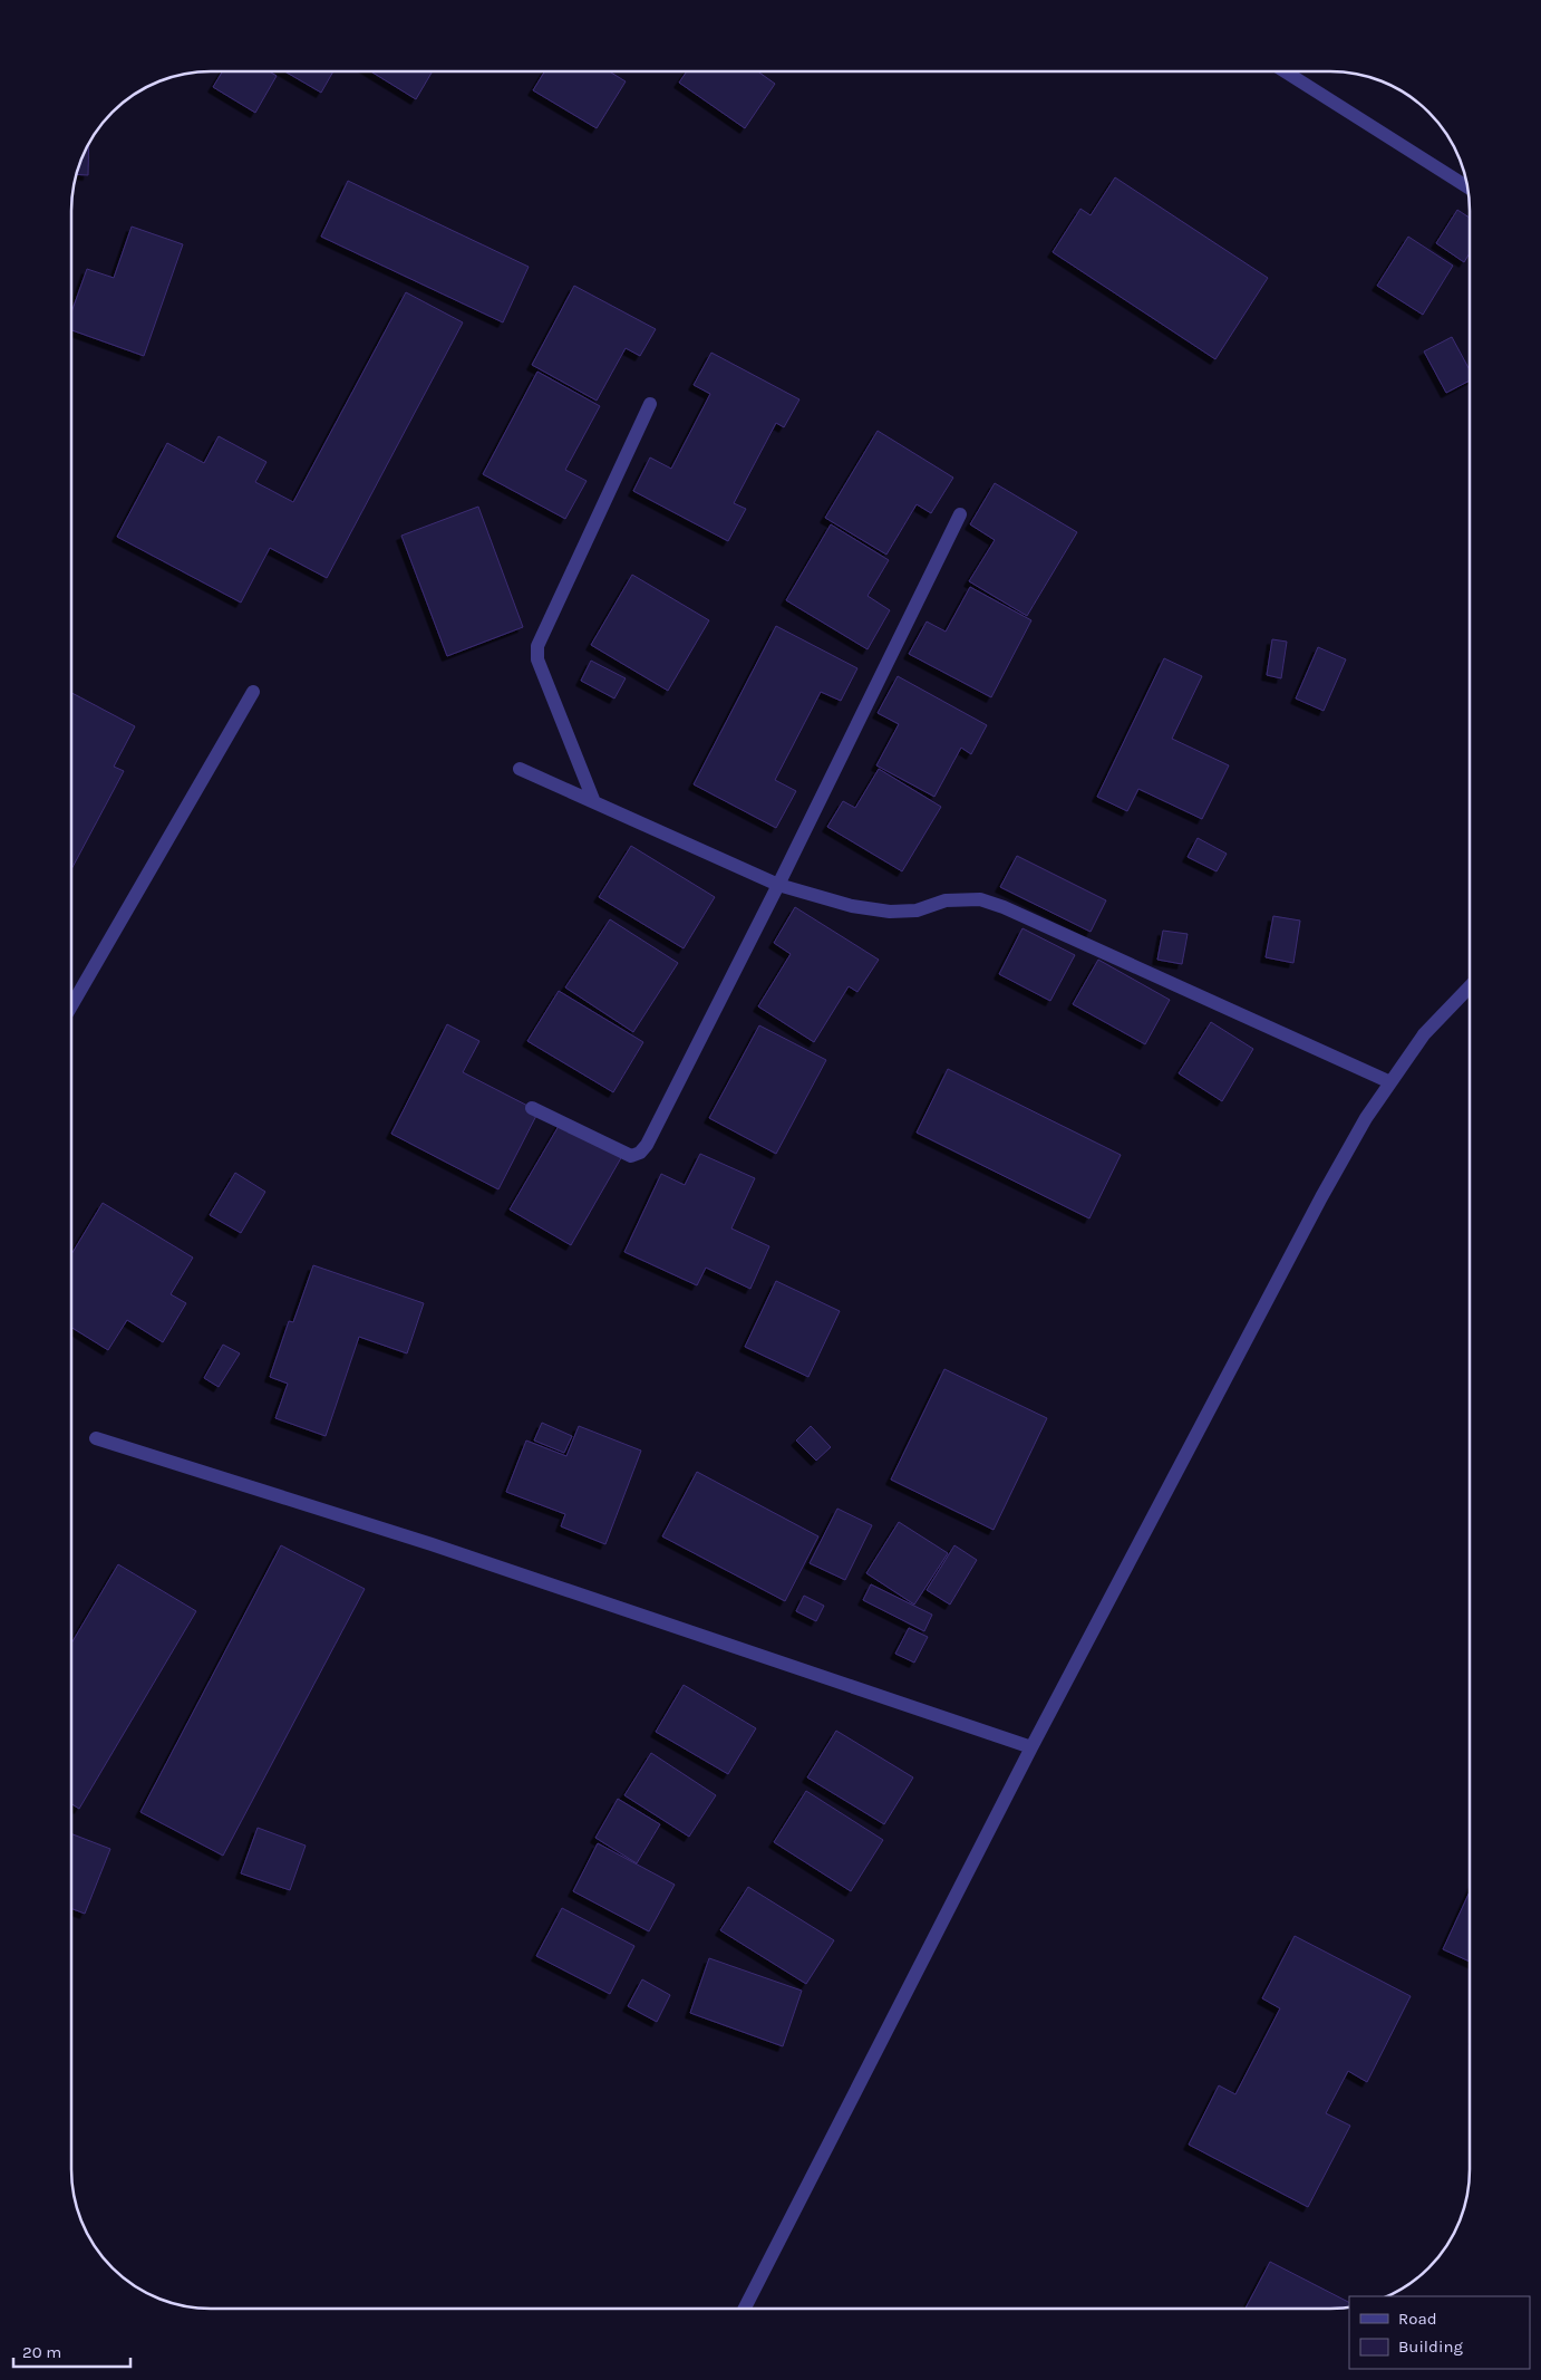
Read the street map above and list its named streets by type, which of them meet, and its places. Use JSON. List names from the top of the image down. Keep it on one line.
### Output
{"legend":["Road","Building"],"scale_bar":"20 m"}
